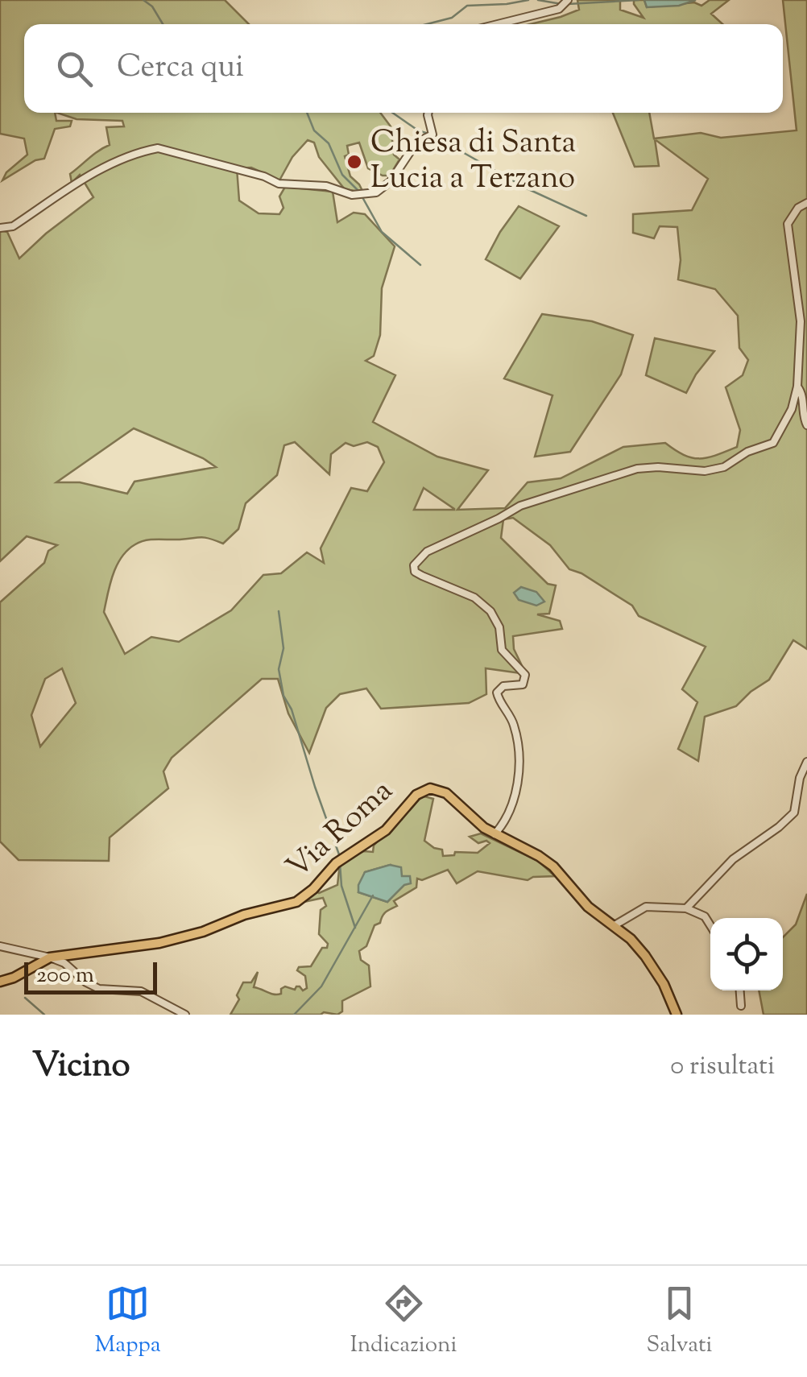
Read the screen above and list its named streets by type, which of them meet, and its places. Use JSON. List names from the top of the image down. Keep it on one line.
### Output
{"streets":{"main road":["Via Roma"]},"places":["Chiesa di Santa Lucia a Terzano"],"scale_bar":"200 m","page":{"search":"Cerca qui","scale":"200 m","heading":["Vicino","0 risultati"],"nav":["Mappa","Indicazioni","Salvati"]}}
